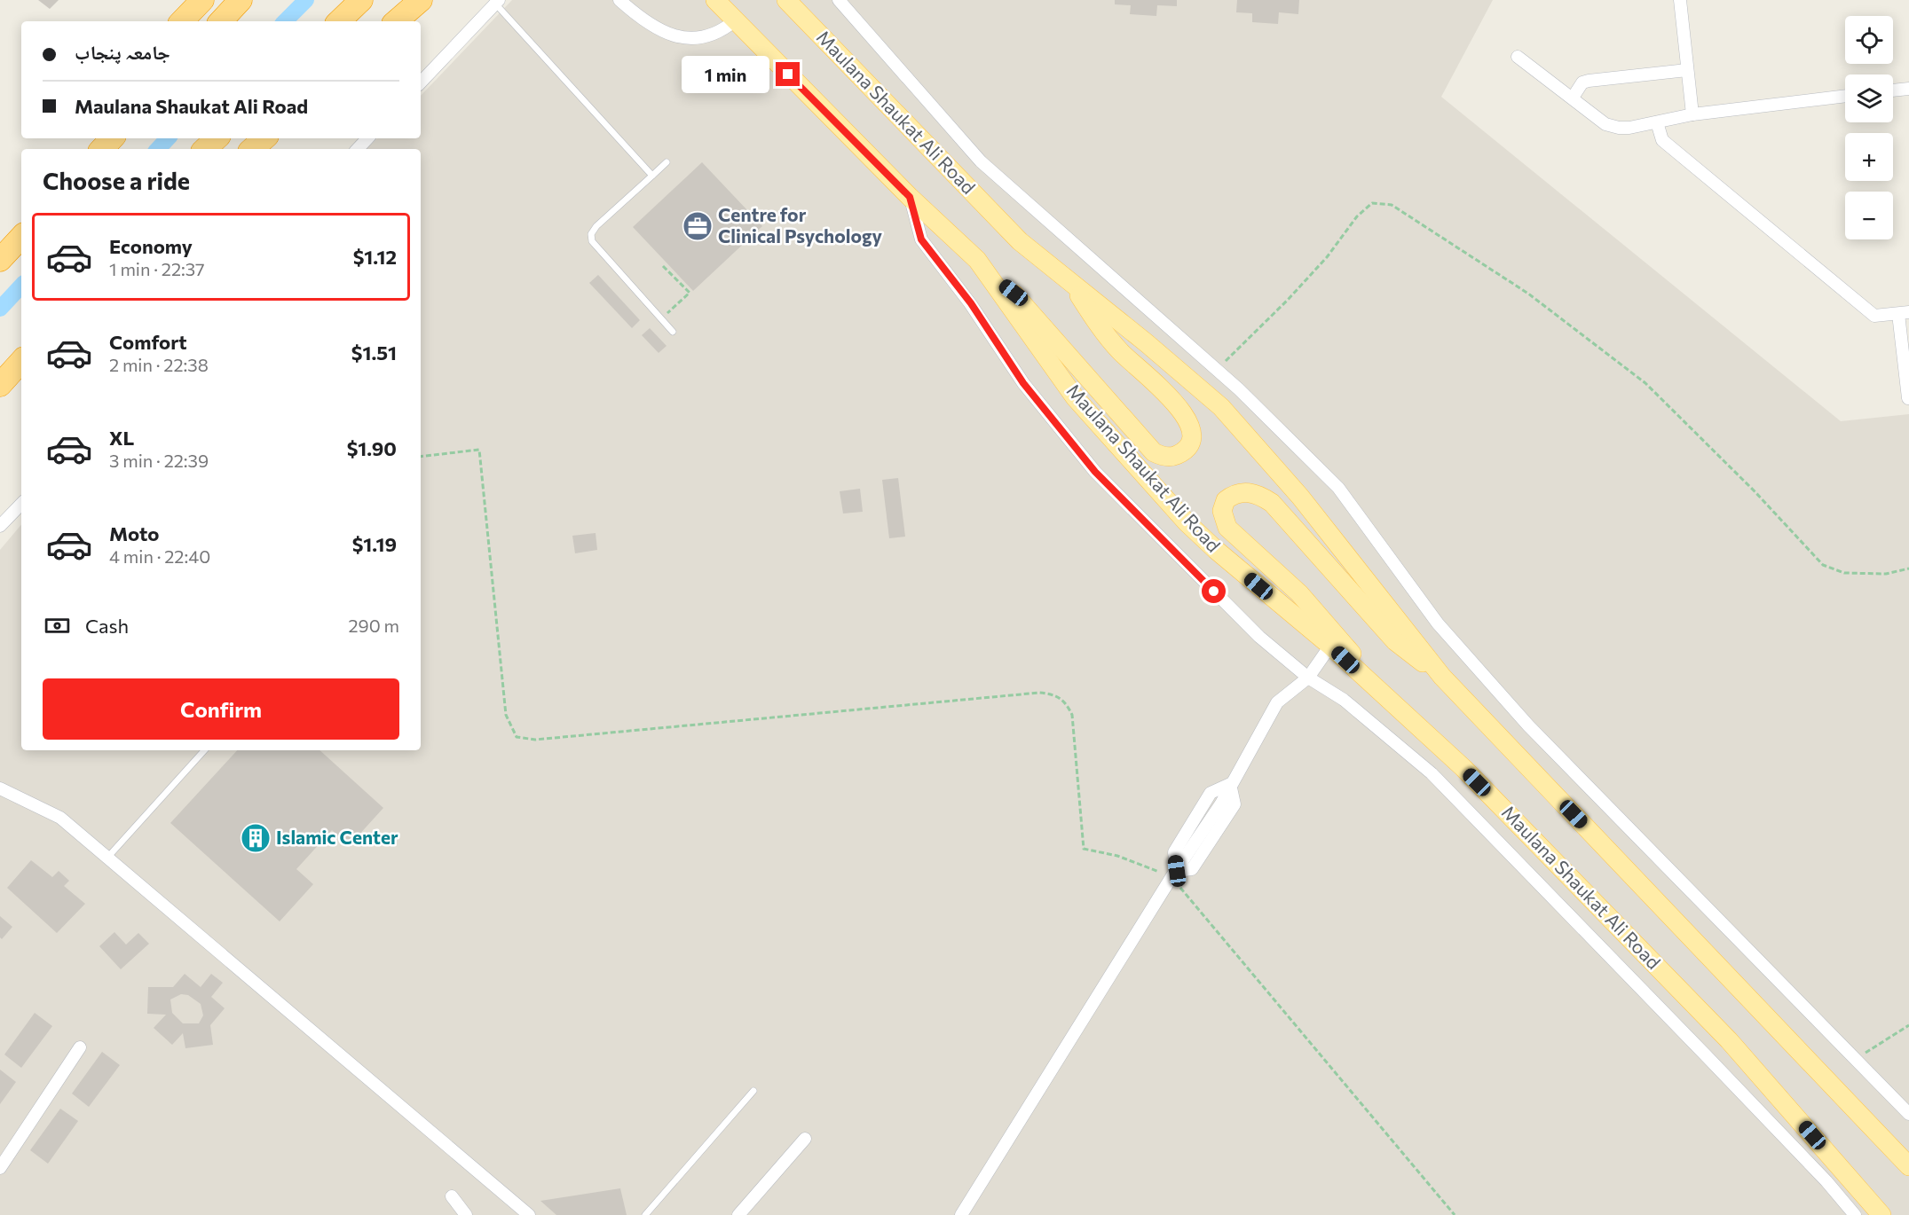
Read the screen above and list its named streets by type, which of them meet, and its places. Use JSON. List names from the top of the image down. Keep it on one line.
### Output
{"streets":{"main road":["Maulana Shaukat Ali Road"]},"places":{"office":["Centre for Clinical Psychology"],"building":["Islamic Center"]},"page":{"map_buttons":["+","−"],"banner":["جامعہ پنجاب","Maulana Shaukat Ali Road"],"bubble":"1 min","heading":"Choose a ride","list":[{"name":"Economy","note":"1 min · 22:37","value":"$1.12"},{"name":"Comfort","note":"2 min · 22:38","value":"$1.51"},{"name":"XL","note":"3 min · 22:39","value":"$1.90"},{"name":"Moto","note":"4 min · 22:40","value":"$1.19"}],"pay":["Cash","290 m"],"buttons":"Confirm"}}
